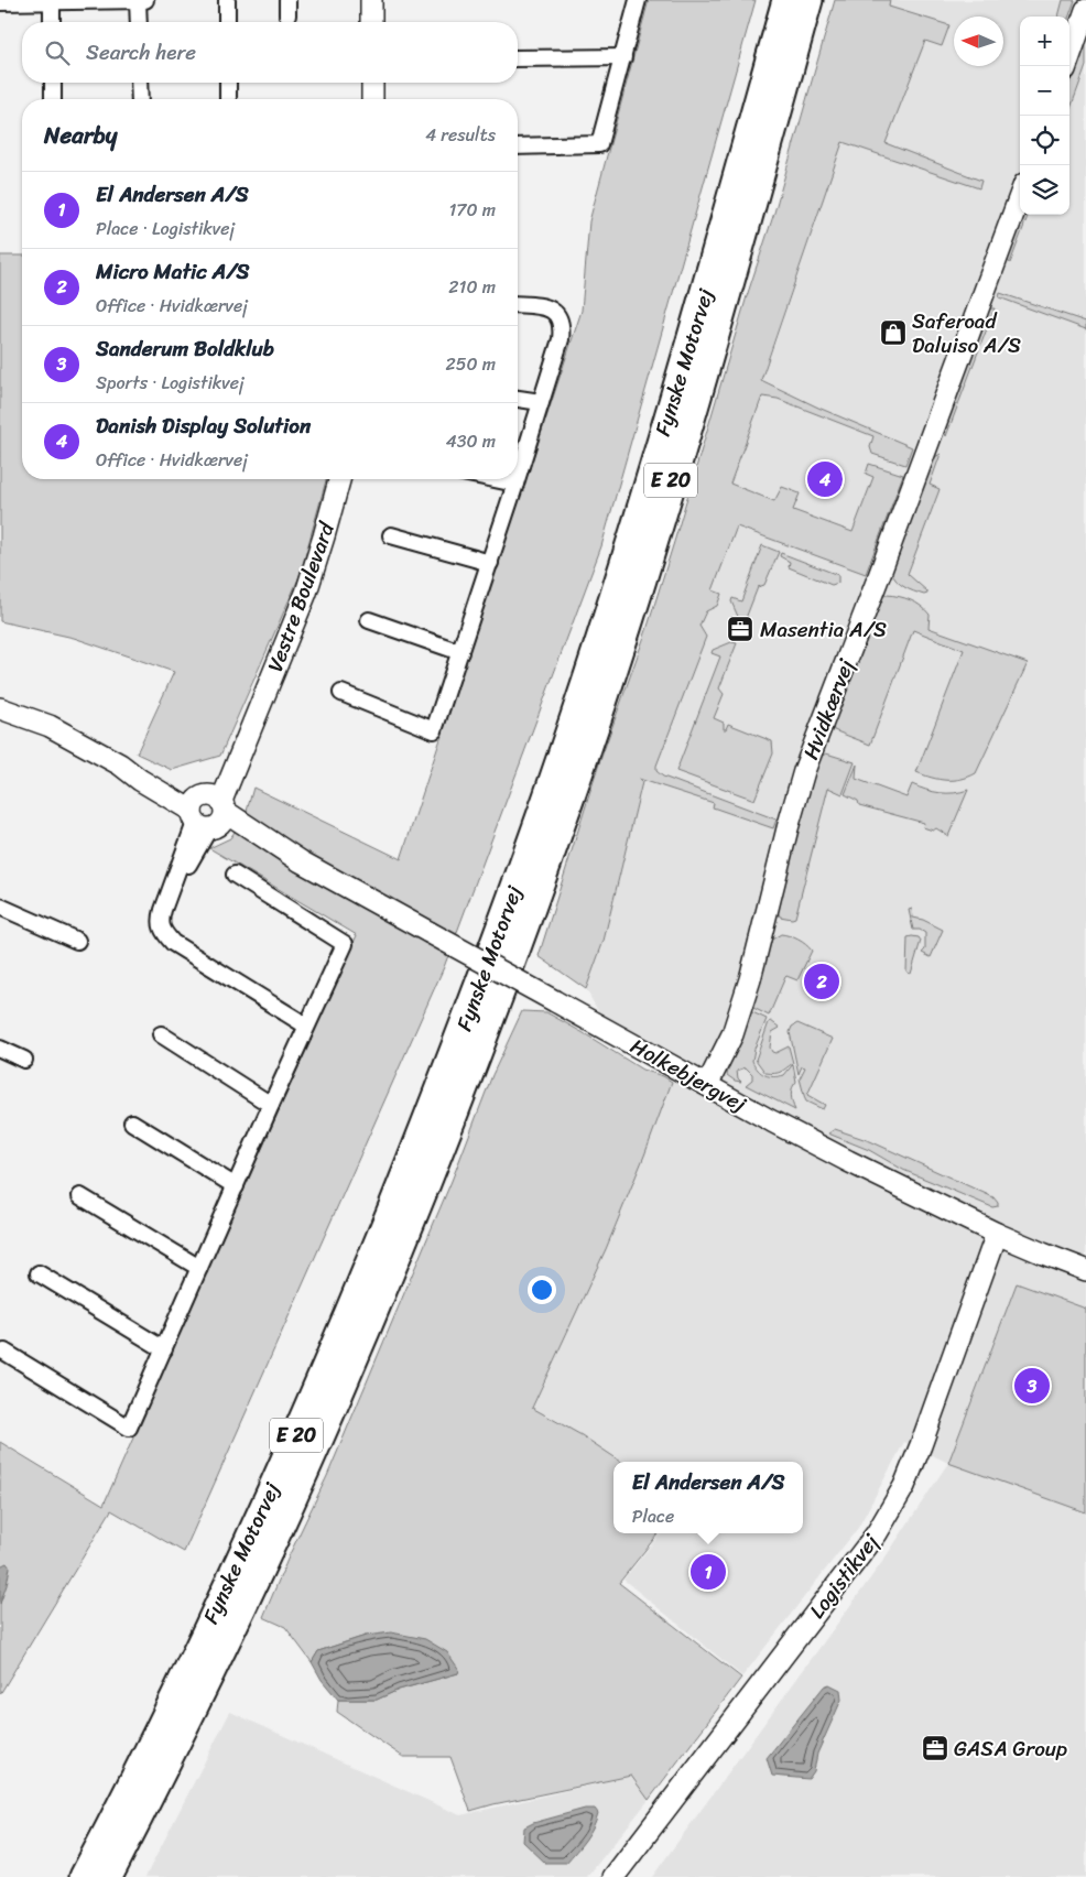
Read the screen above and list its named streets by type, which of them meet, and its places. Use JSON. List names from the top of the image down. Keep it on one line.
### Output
{"streets":{"highway":["Fynske Motorvej","E 20"],"street":["Vestre Boulevard","Hvidkærvej","Holkebjergvej","Logistikvej"]},"crossings":[["Vestre Boulevard","Holkebjergvej"],["Hvidkærvej","Holkebjergvej"],["Holkebjergvej","Logistikvej"]],"places":{"shop":["Saferoad Daluiso A/S"],"office":["Masentia A/S","GASA Group"]},"north":"left","page":{"map_buttons":["+","−"],"search":"Search here","heading":["Nearby","4 results"],"list":[{"mark":"1","name":"El Andersen A/S","note":"Place · Logistikvej","value":"170 m"},{"mark":"2","name":"Micro Matic A/S","note":"Office · Hvidkærvej","value":"210 m"},{"mark":"3","name":"Sanderum Boldklub","note":"Sports · Logistikvej","value":"250 m"},{"mark":"4","name":"Danish Display Solution","note":"Office · Hvidkærvej","value":"430 m"}],"pins":["4","2","3","1"],"popup":["El Andersen A/S","Place"]}}
